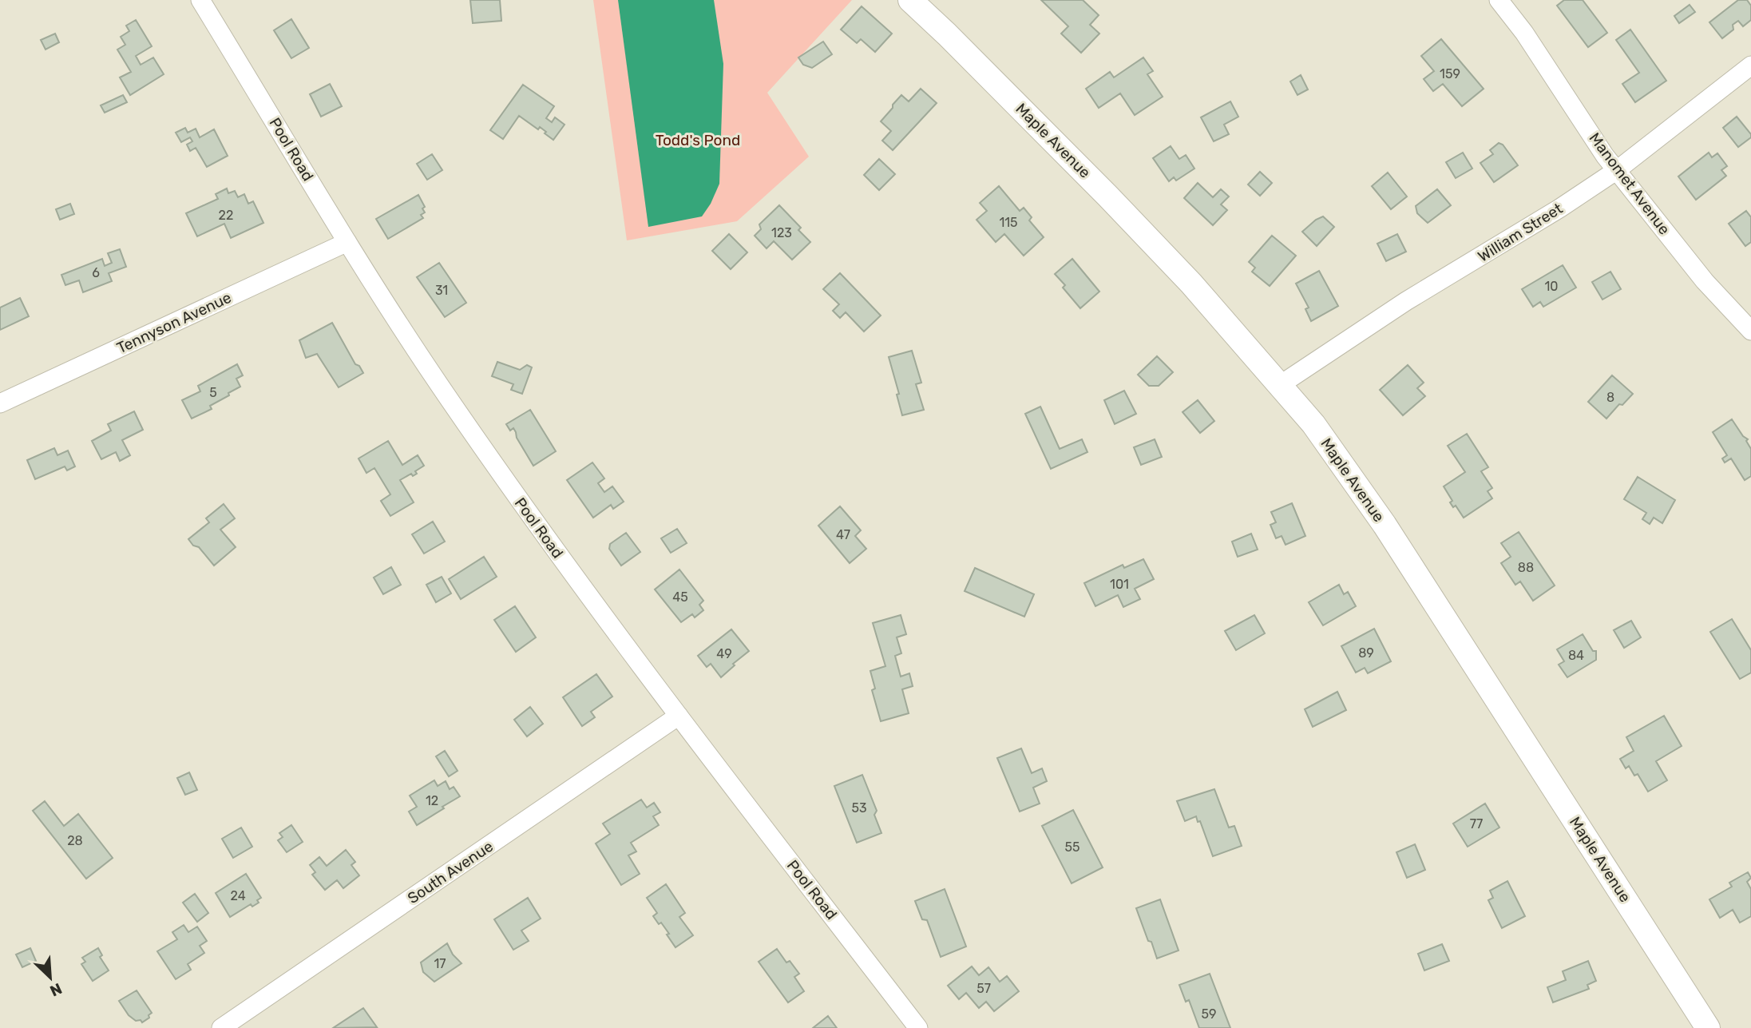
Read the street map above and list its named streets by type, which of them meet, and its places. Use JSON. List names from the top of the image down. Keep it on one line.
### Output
{"streets":{"main road":["Maple Avenue"],"street":["Pool Road","Manomet Avenue","William Street","Tennyson Avenue","South Avenue"]},"crossings":[["Maple Avenue","William Street"],["Pool Road","Tennyson Avenue"],["Pool Road","South Avenue"],["Manomet Avenue","William Street"]],"parks":["Todd's Pond"],"house_numbers":["159","22","115","123","6","10","31","5","8","47","88","101","45","89","49","84","12","53","77","28","55","24","17","57","59"],"north":"bottom right"}
